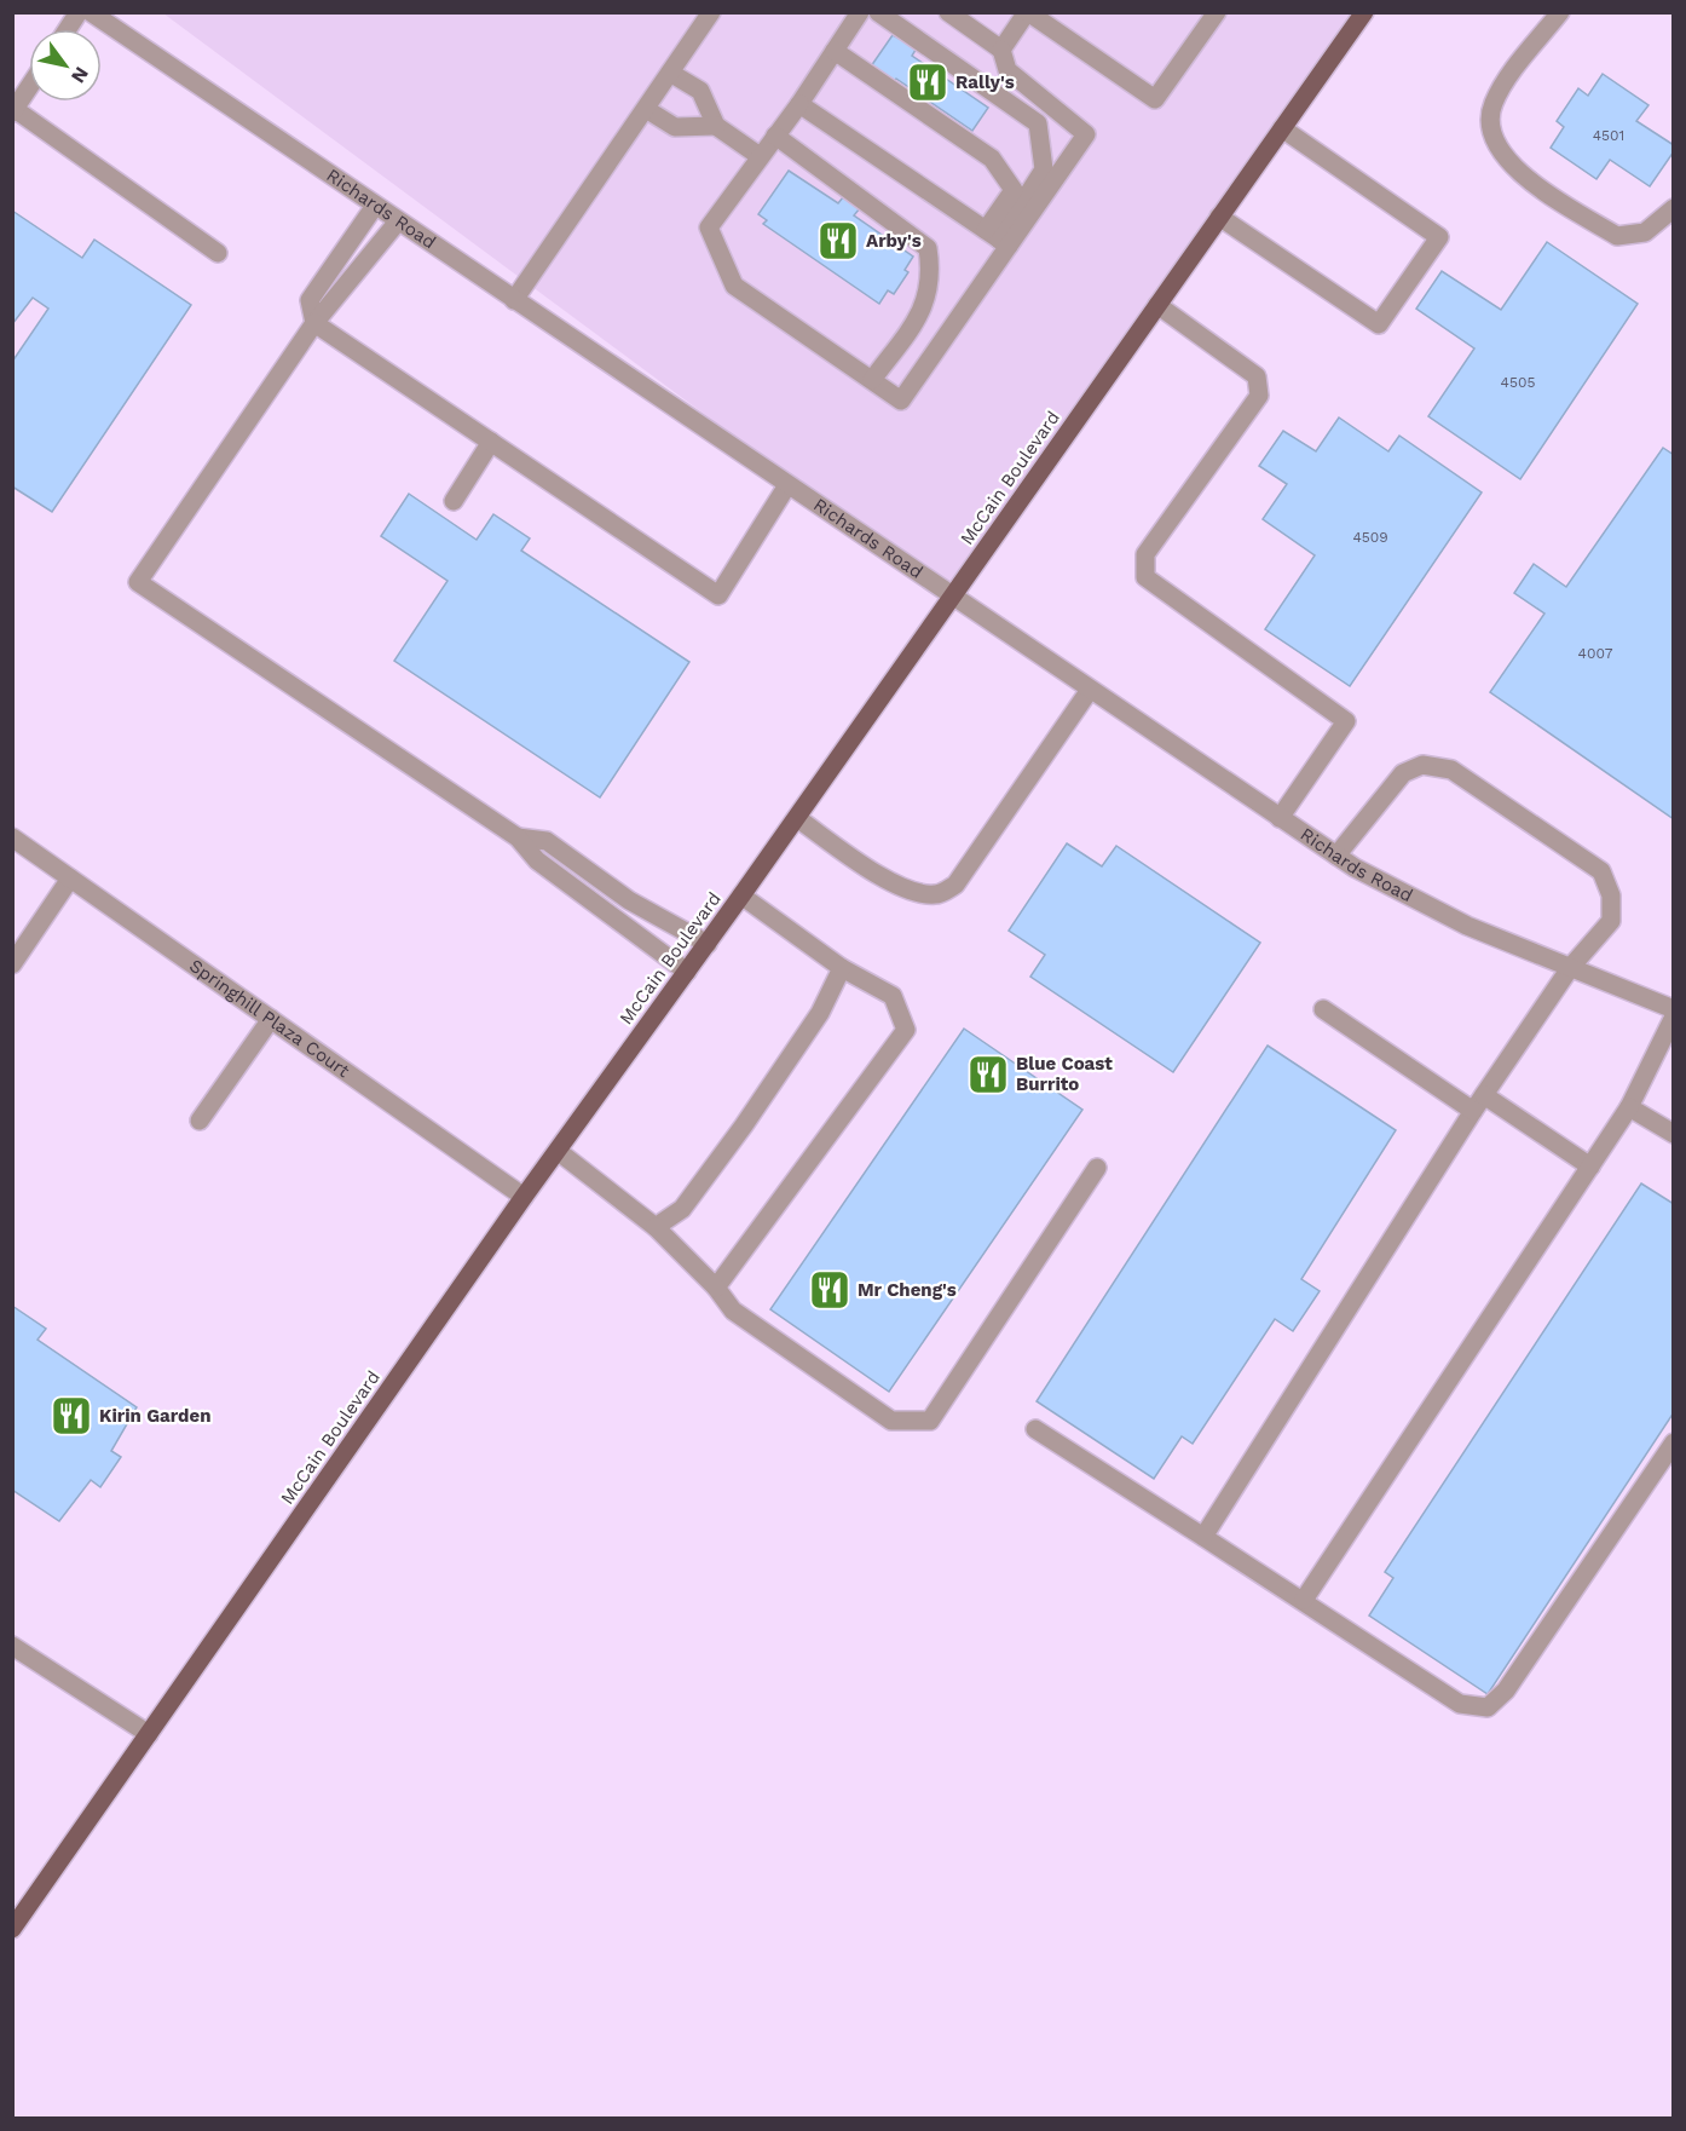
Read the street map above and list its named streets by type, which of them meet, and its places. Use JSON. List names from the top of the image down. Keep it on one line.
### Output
{"streets":{"main road":["McCain Boulevard"],"street":["Richards Road","Springhill Plaza Court"]},"crossings":[["Richards Road","McCain Boulevard"],["McCain Boulevard","Springhill Plaza Court"]],"places":{"restaurant":["Rally's","Arby's","Blue Coast Burrito","Mr Cheng's","Kirin Garden"]},"house_numbers":["4501","4505","4509","4007"],"north":"bottom right"}
